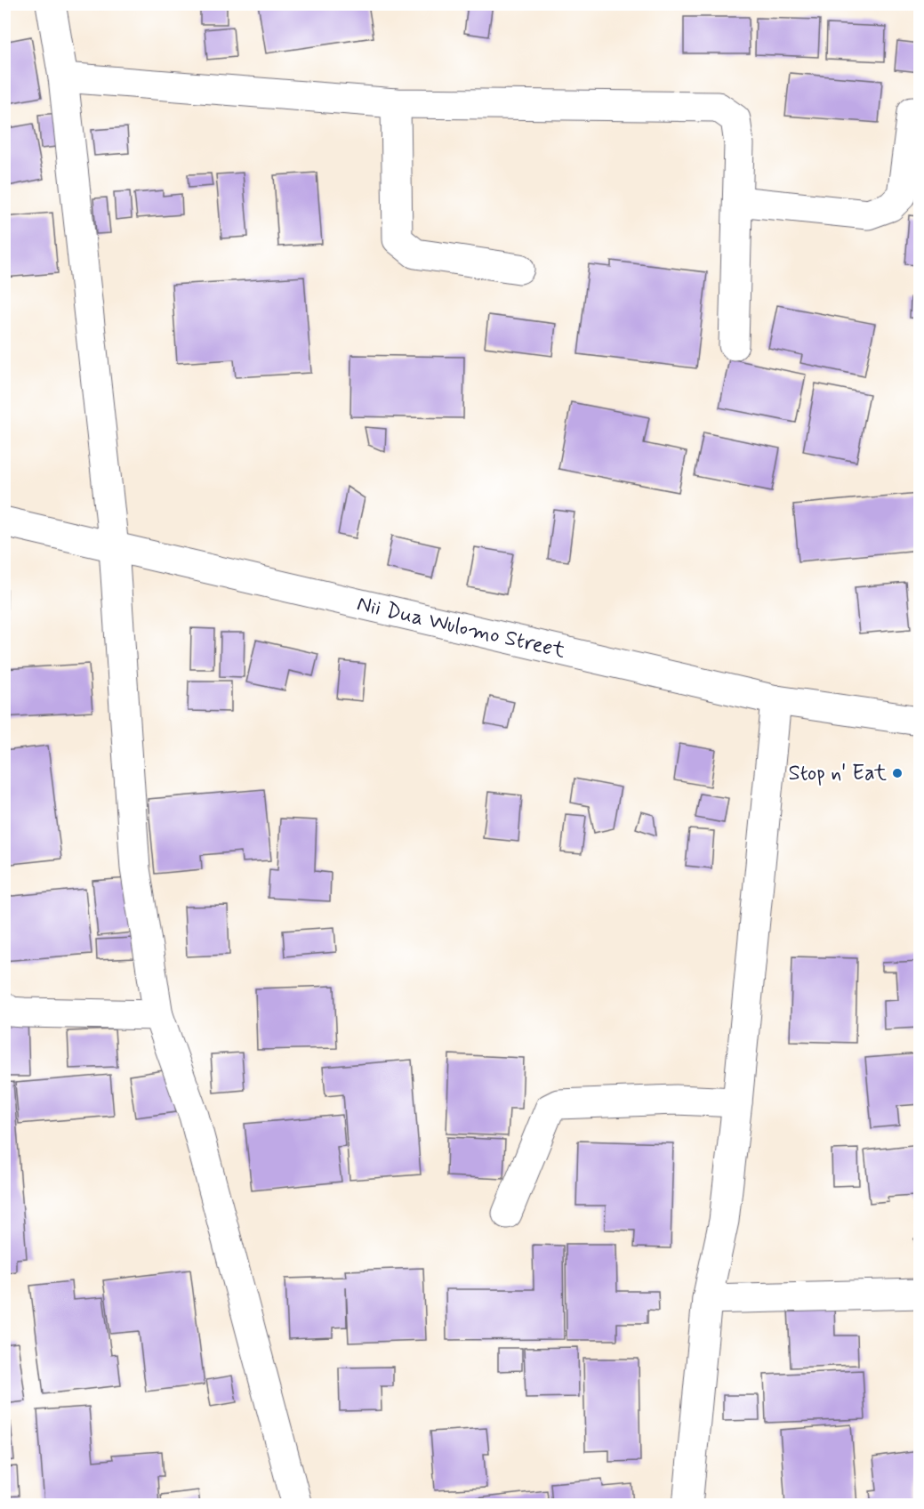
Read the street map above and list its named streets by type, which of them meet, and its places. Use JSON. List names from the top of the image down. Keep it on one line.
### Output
{"streets":{"street":["Nii Dua Wulomo Street"]},"places":["Stop n' Eat"]}
